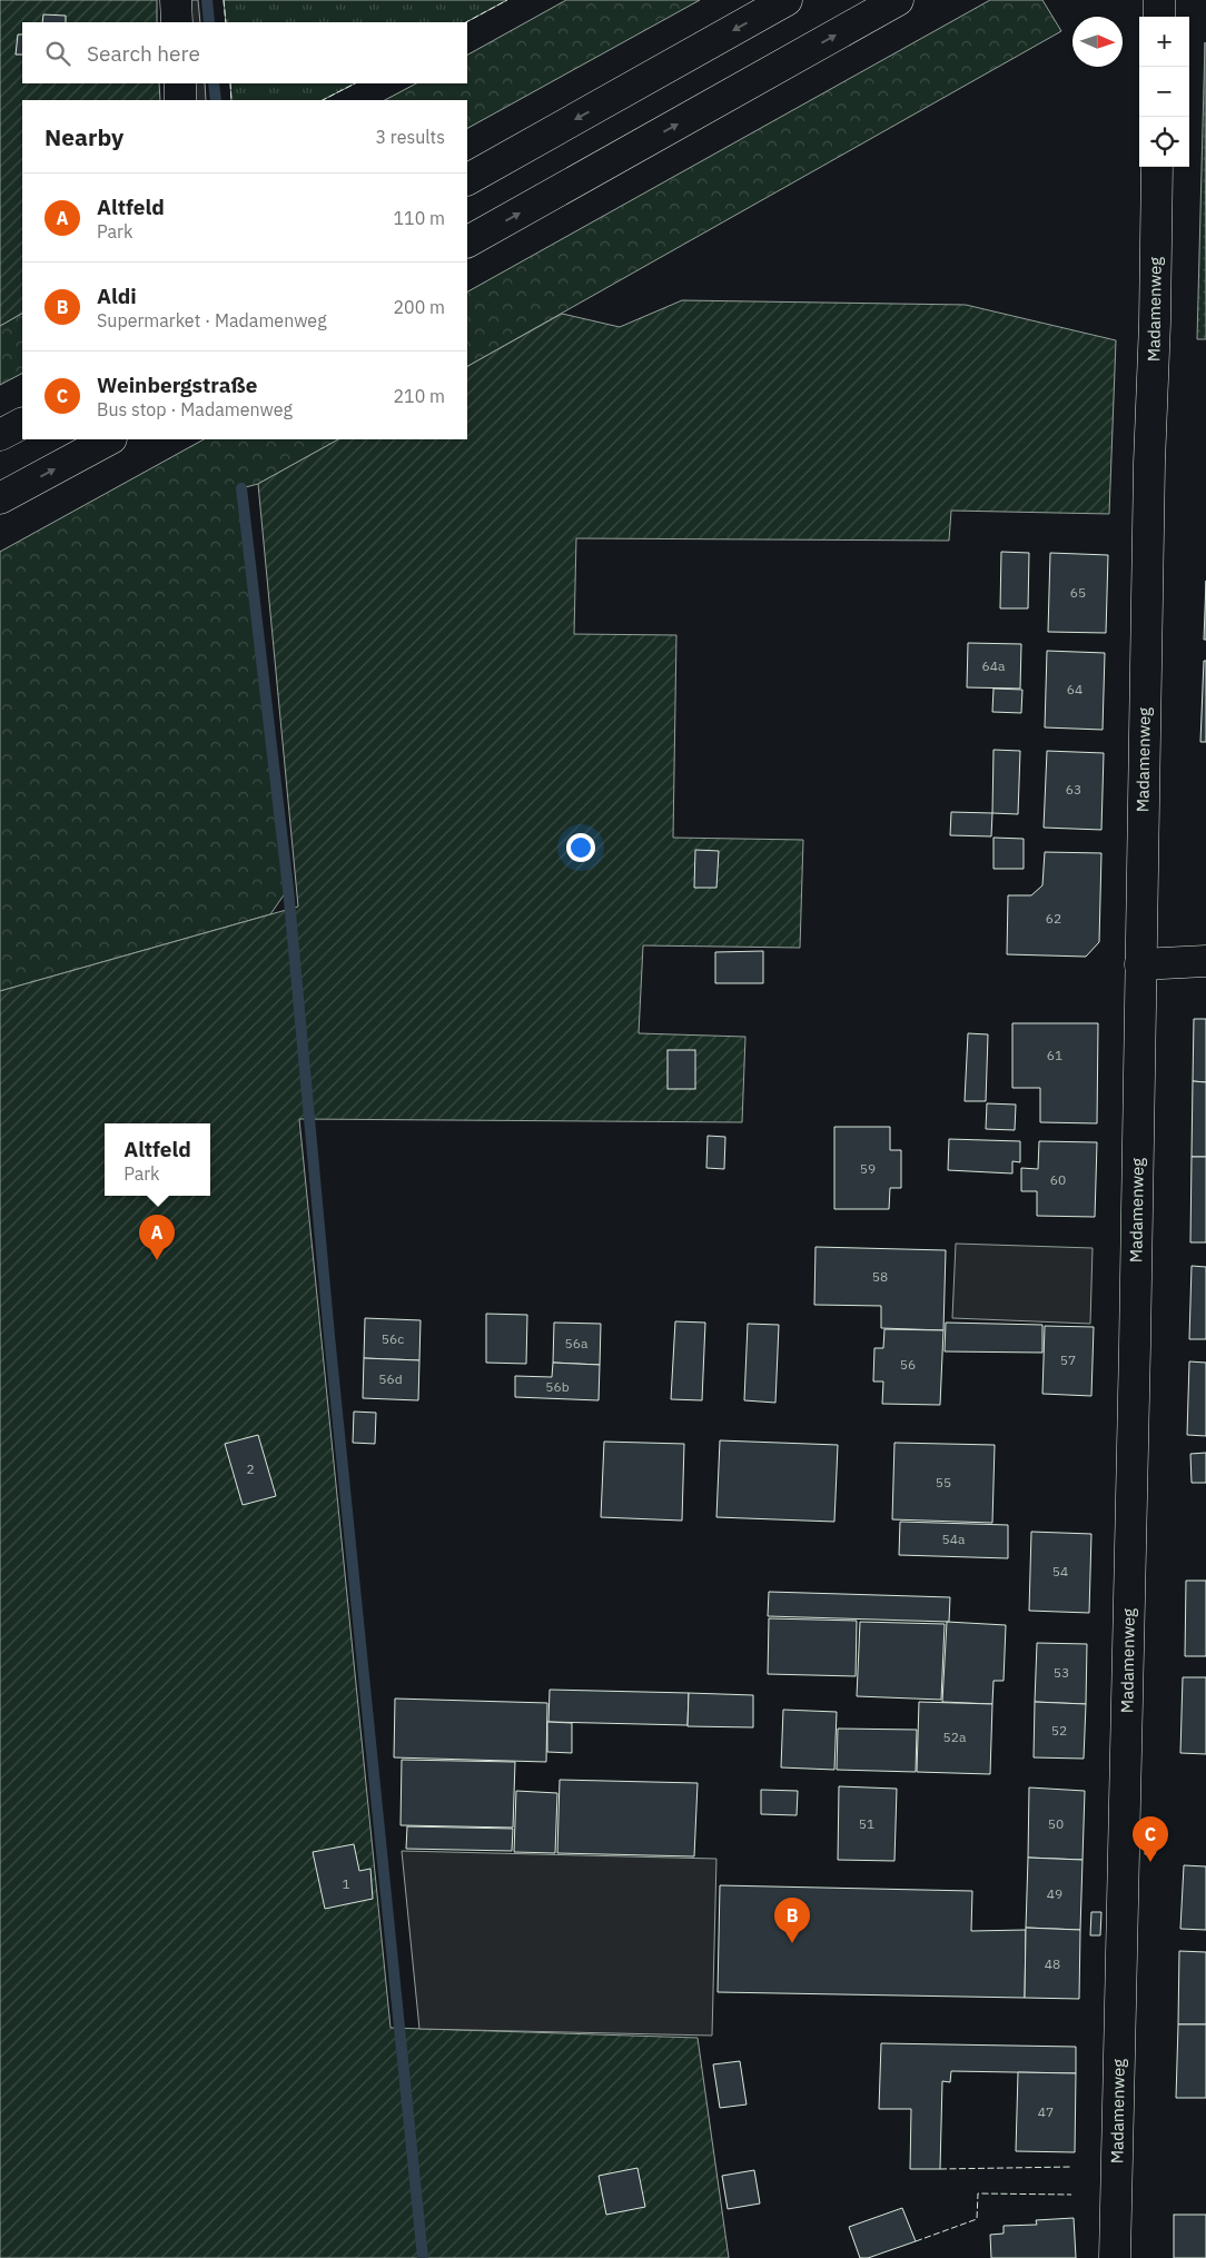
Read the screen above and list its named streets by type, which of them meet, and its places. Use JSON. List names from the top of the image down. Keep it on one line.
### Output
{"streets":{"main road":["Madamenweg"]},"house_numbers":["65","64a","64","63","62","61","59","60","58","56c","56a","57","56","56d","56b","2","55","54a","54","53","52","52a","51","50","1","49","48","47"],"north":"right","page":{"map_buttons":["+","−"],"search":"Search here","heading":["Nearby","3 results"],"list":[{"mark":"A","name":"Altfeld","note":"Park","value":"110 m"},{"mark":"B","name":"Aldi","note":"Supermarket · Madamenweg","value":"200 m"},{"mark":"C","name":"Weinbergstraße","note":"Bus stop · Madamenweg","value":"210 m"}],"popup":["Altfeld","Park"],"pins":["A","C","B"]}}
